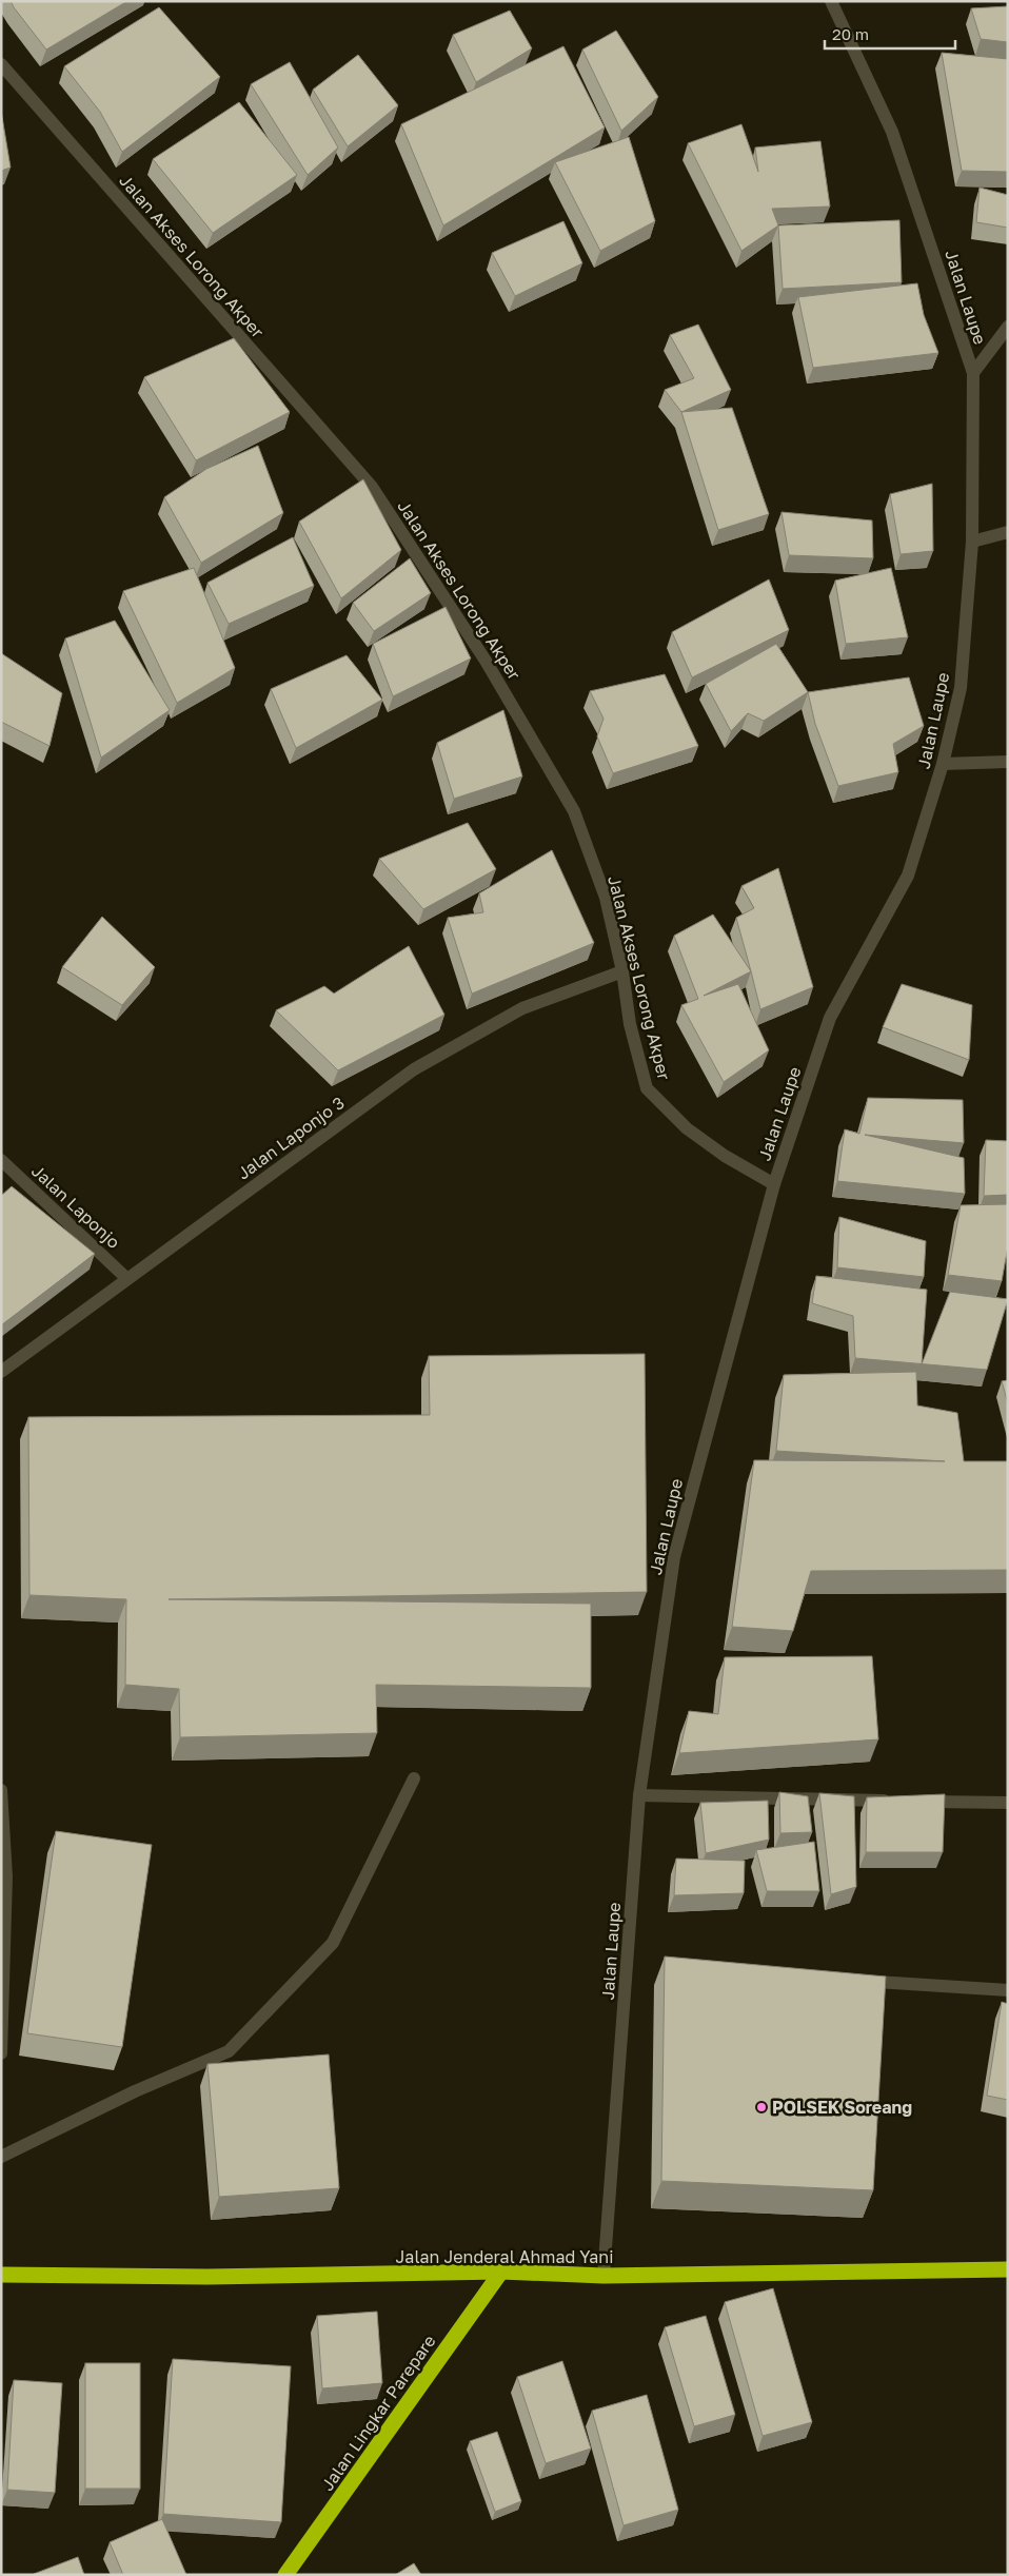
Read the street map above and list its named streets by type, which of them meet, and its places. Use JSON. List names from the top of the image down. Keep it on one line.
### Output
{"streets":{"highway":["Jalan Jenderal Ahmad Yani","Jalan Lingkar Parepare"],"street":["Jalan Akses Lorong Akper","Jalan Laupe","Jalan Laponjo 3","Jalan Laponjo"]},"crossings":[["Jalan Akses Lorong Akper","Jalan Laupe"],["Jalan Akses Lorong Akper","Jalan Laponjo 3"],["Jalan Laupe","Jalan Jenderal Ahmad Yani"],["Jalan Laponjo 3","Jalan Laponjo"],["Jalan Jenderal Ahmad Yani","Jalan Lingkar Parepare"]],"places":["POLSEK Soreang"],"scale_bar":"20 m"}
